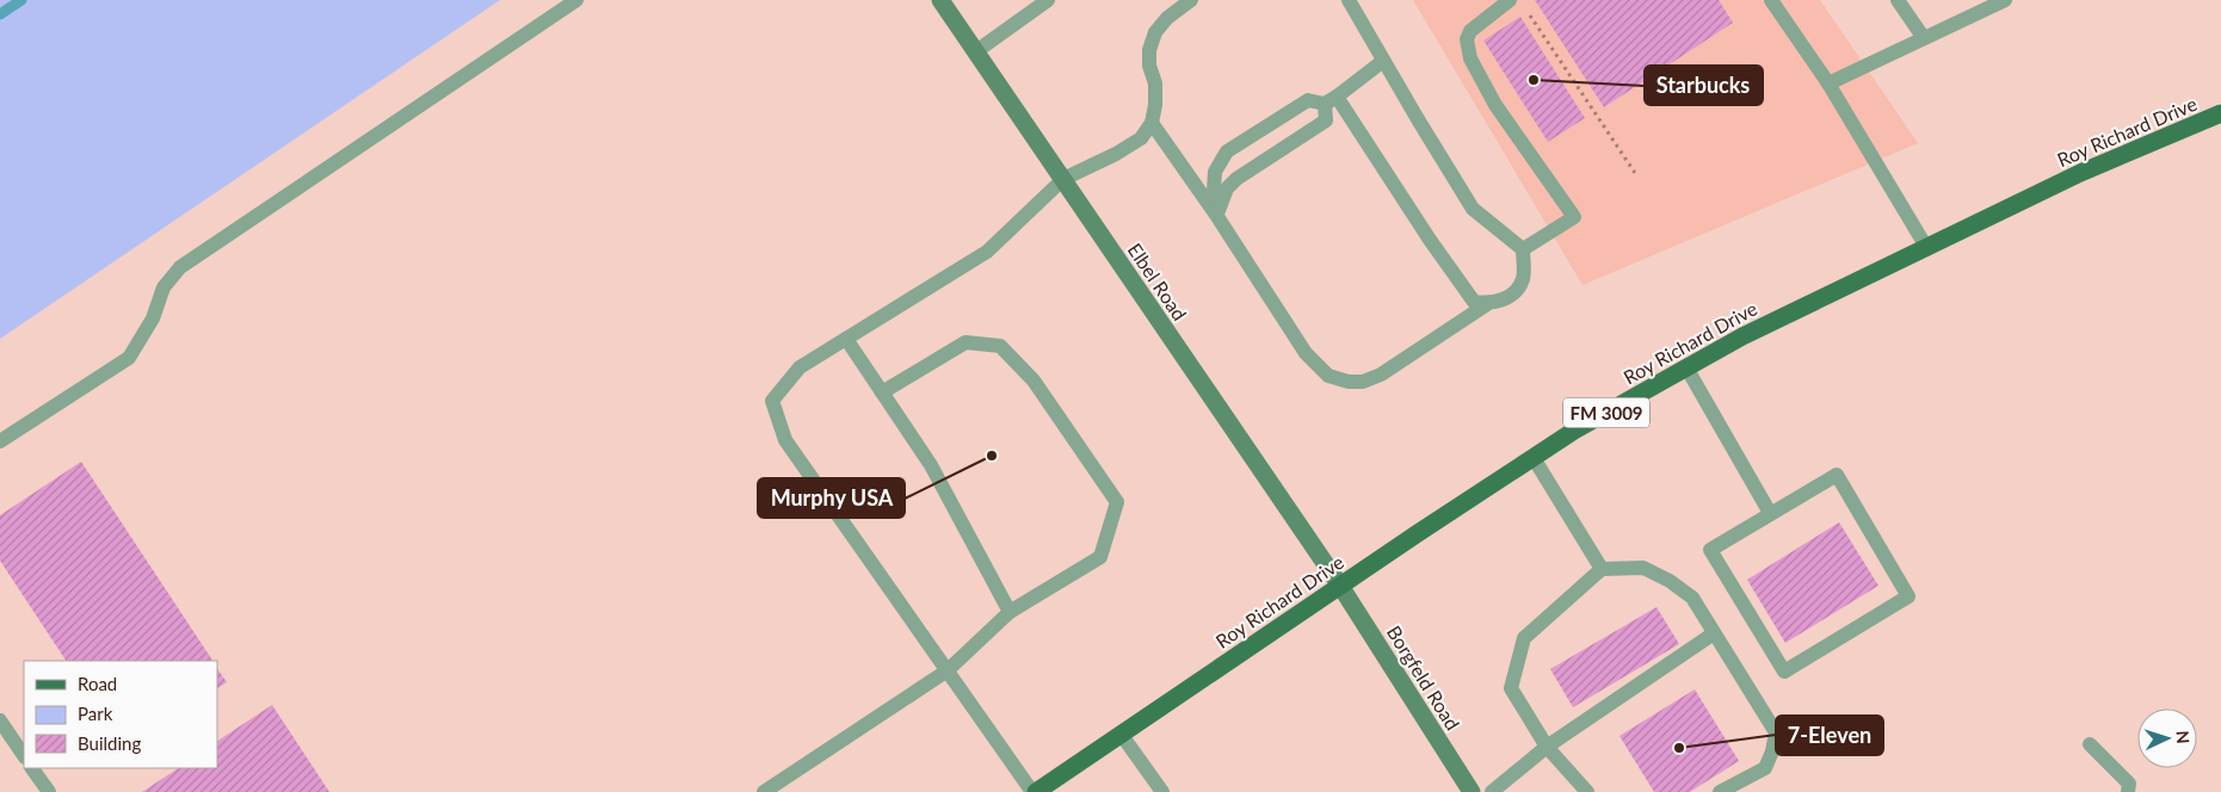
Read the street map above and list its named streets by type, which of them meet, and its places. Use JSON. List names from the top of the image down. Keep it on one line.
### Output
{"streets":{"main road":["Roy Richard Drive","FM 3009"],"street":["Elbel Road","Borgfeld Road"]},"crossings":[["Roy Richard Drive","Elbel Road"],["Roy Richard Drive","Borgfeld Road"],["Elbel Road","Borgfeld Road"]],"places":["Starbucks","Murphy USA","7-Eleven"],"legend":["Road","Park","Building"],"north":"right"}
